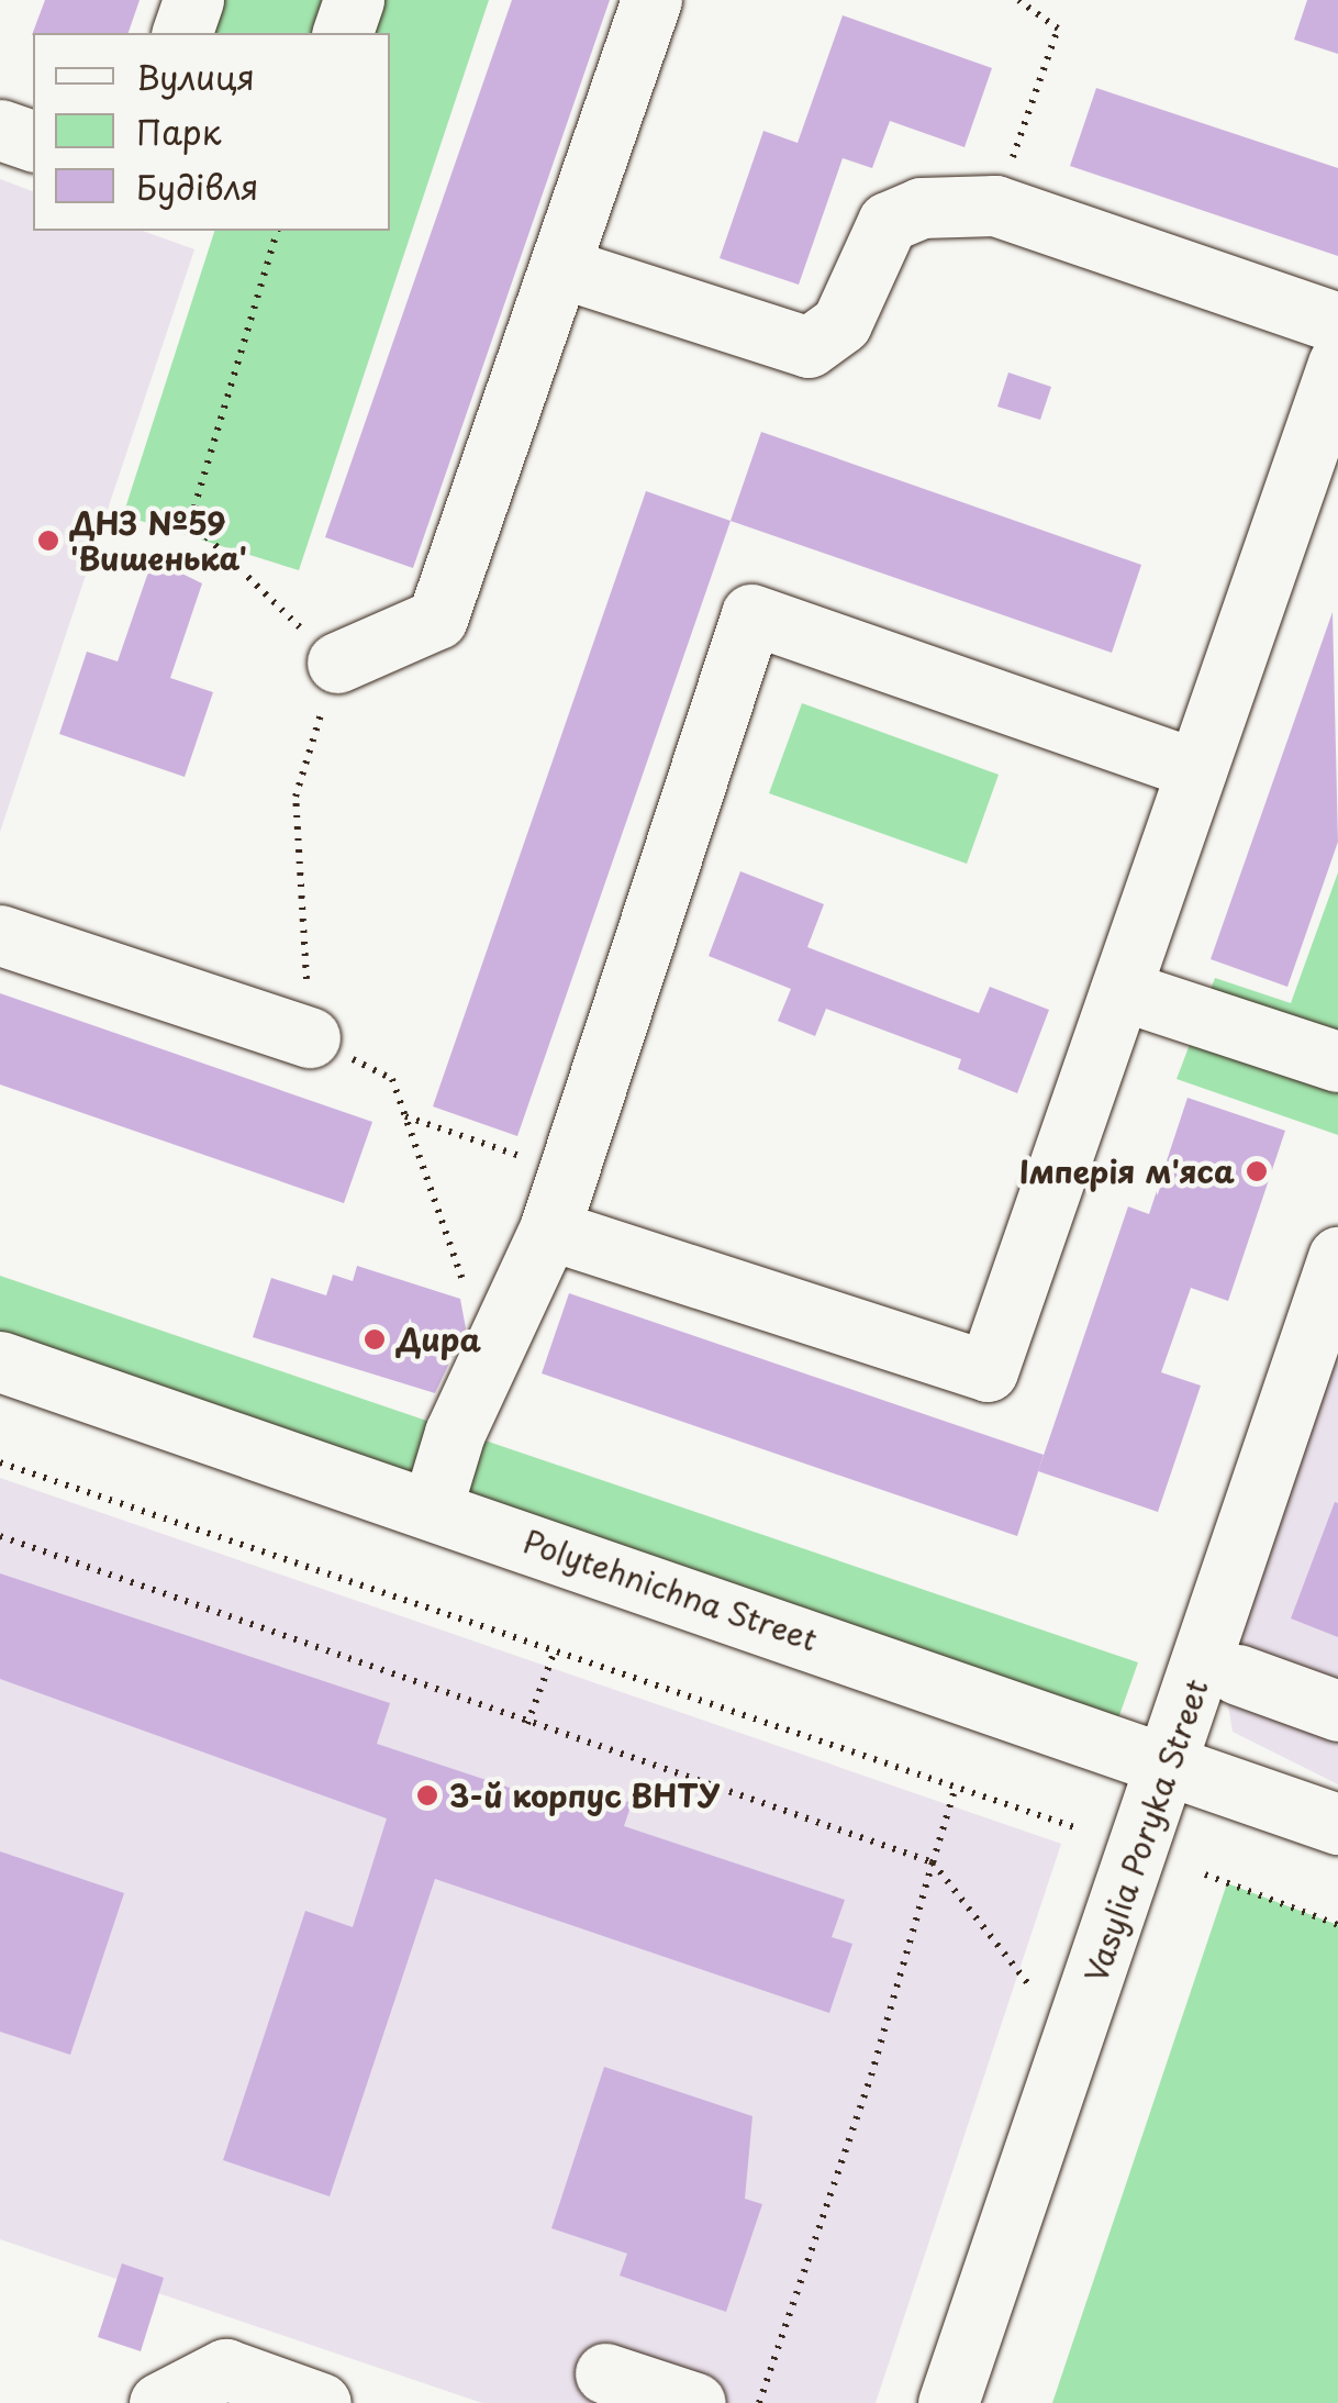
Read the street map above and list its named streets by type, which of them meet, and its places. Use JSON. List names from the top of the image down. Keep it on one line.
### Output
{"streets":{"street":["Polytehnichna Street","Vasylia Poryka Street"]},"crossings":[["Polytehnichna Street","Vasylia Poryka Street"]],"places":["ДНЗ №59 'Вишенька'","Імперія м'яса","Дира","3-й корпус ВНТУ"],"legend":["Вулиця","Парк","Будівля"]}
